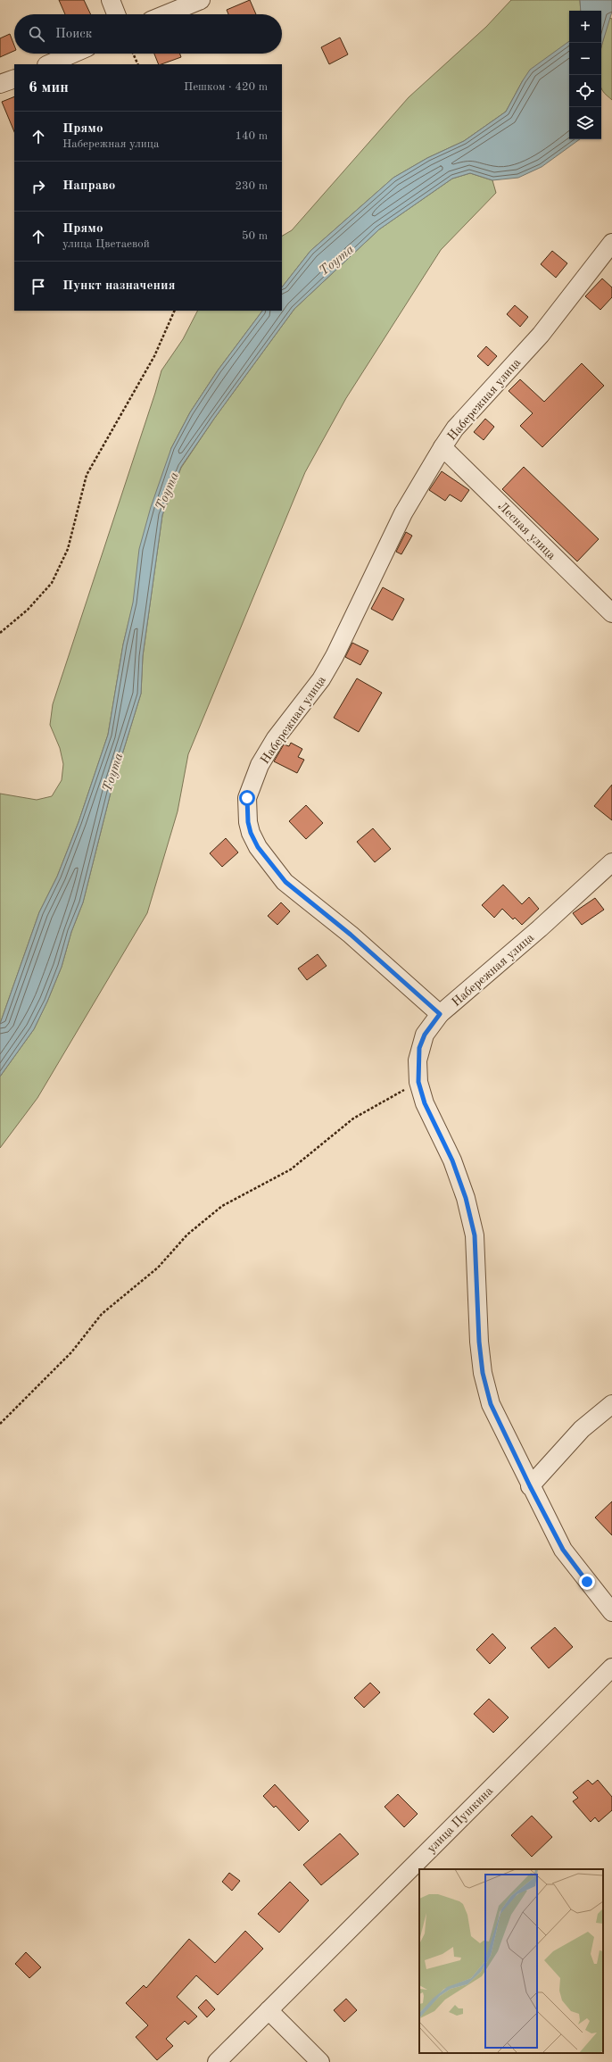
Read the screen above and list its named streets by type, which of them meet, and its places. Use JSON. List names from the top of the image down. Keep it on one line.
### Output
{"streets":{"street":["Набережная улица","Лесная улица","улица Пушкина"]},"crossings":[["Набережная улица","Лесная улица"]],"water":["Toyma"],"page":{"map_buttons":["+","−"],"search":"Поиск","heading":["6 мин","Пешком · 420 m"],"list":[["Прямо","Набережная улица","140 m"],["Направо","230 m"],["Прямо","улица Цветаевой","50 m"],"Пункт назначения"]}}
